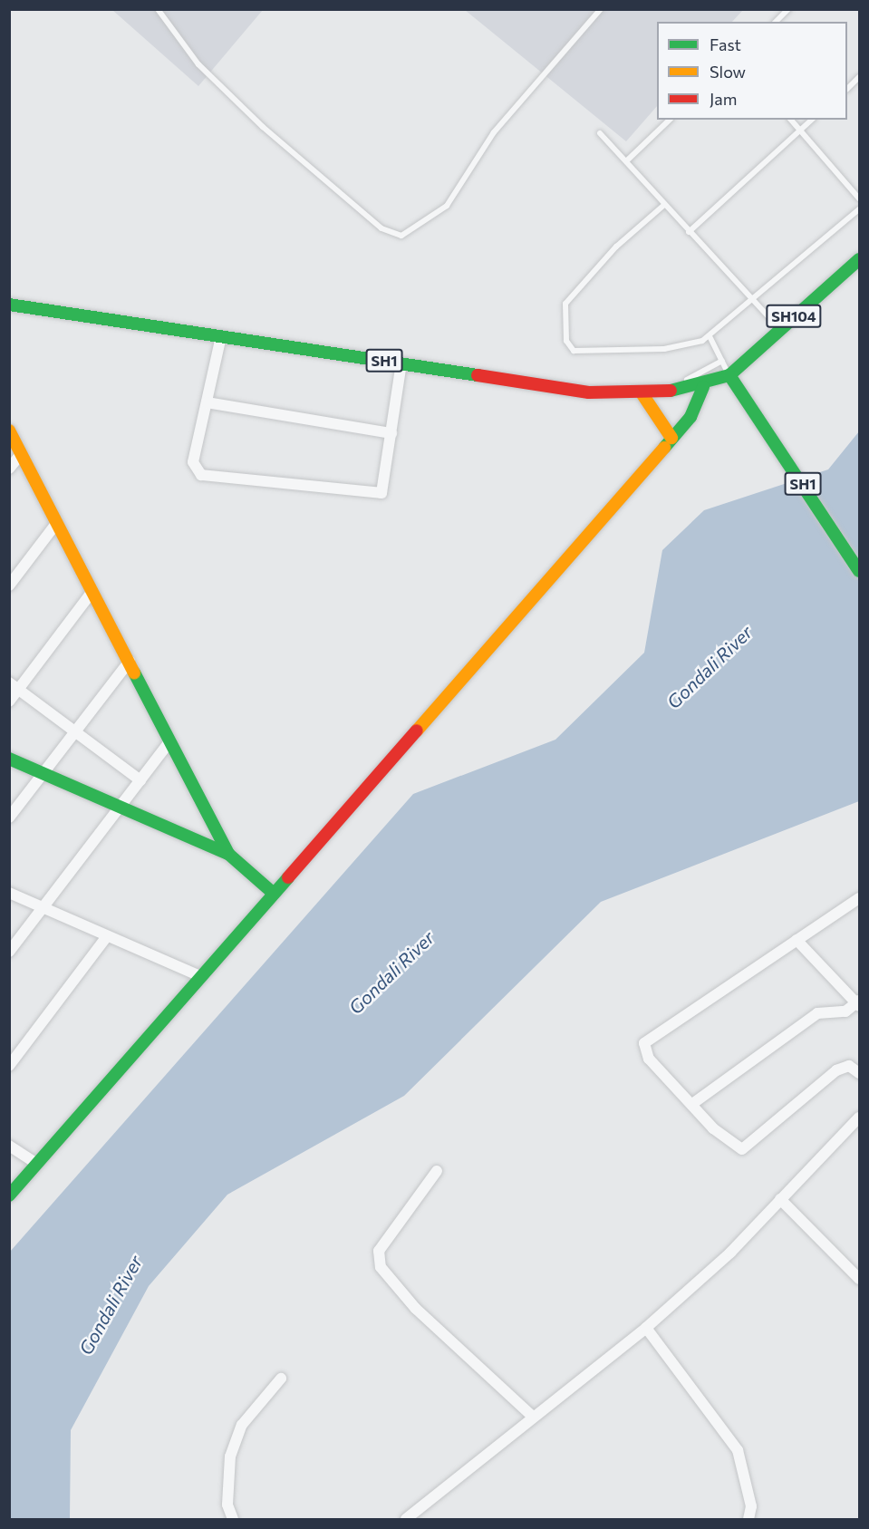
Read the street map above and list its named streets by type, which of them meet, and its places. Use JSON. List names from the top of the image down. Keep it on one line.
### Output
{"streets":{"main road":["SH104","SH1"]},"crossings":[["SH104","SH1"]],"water":["Gondali River"],"legend":["Fast","Slow","Jam"]}
